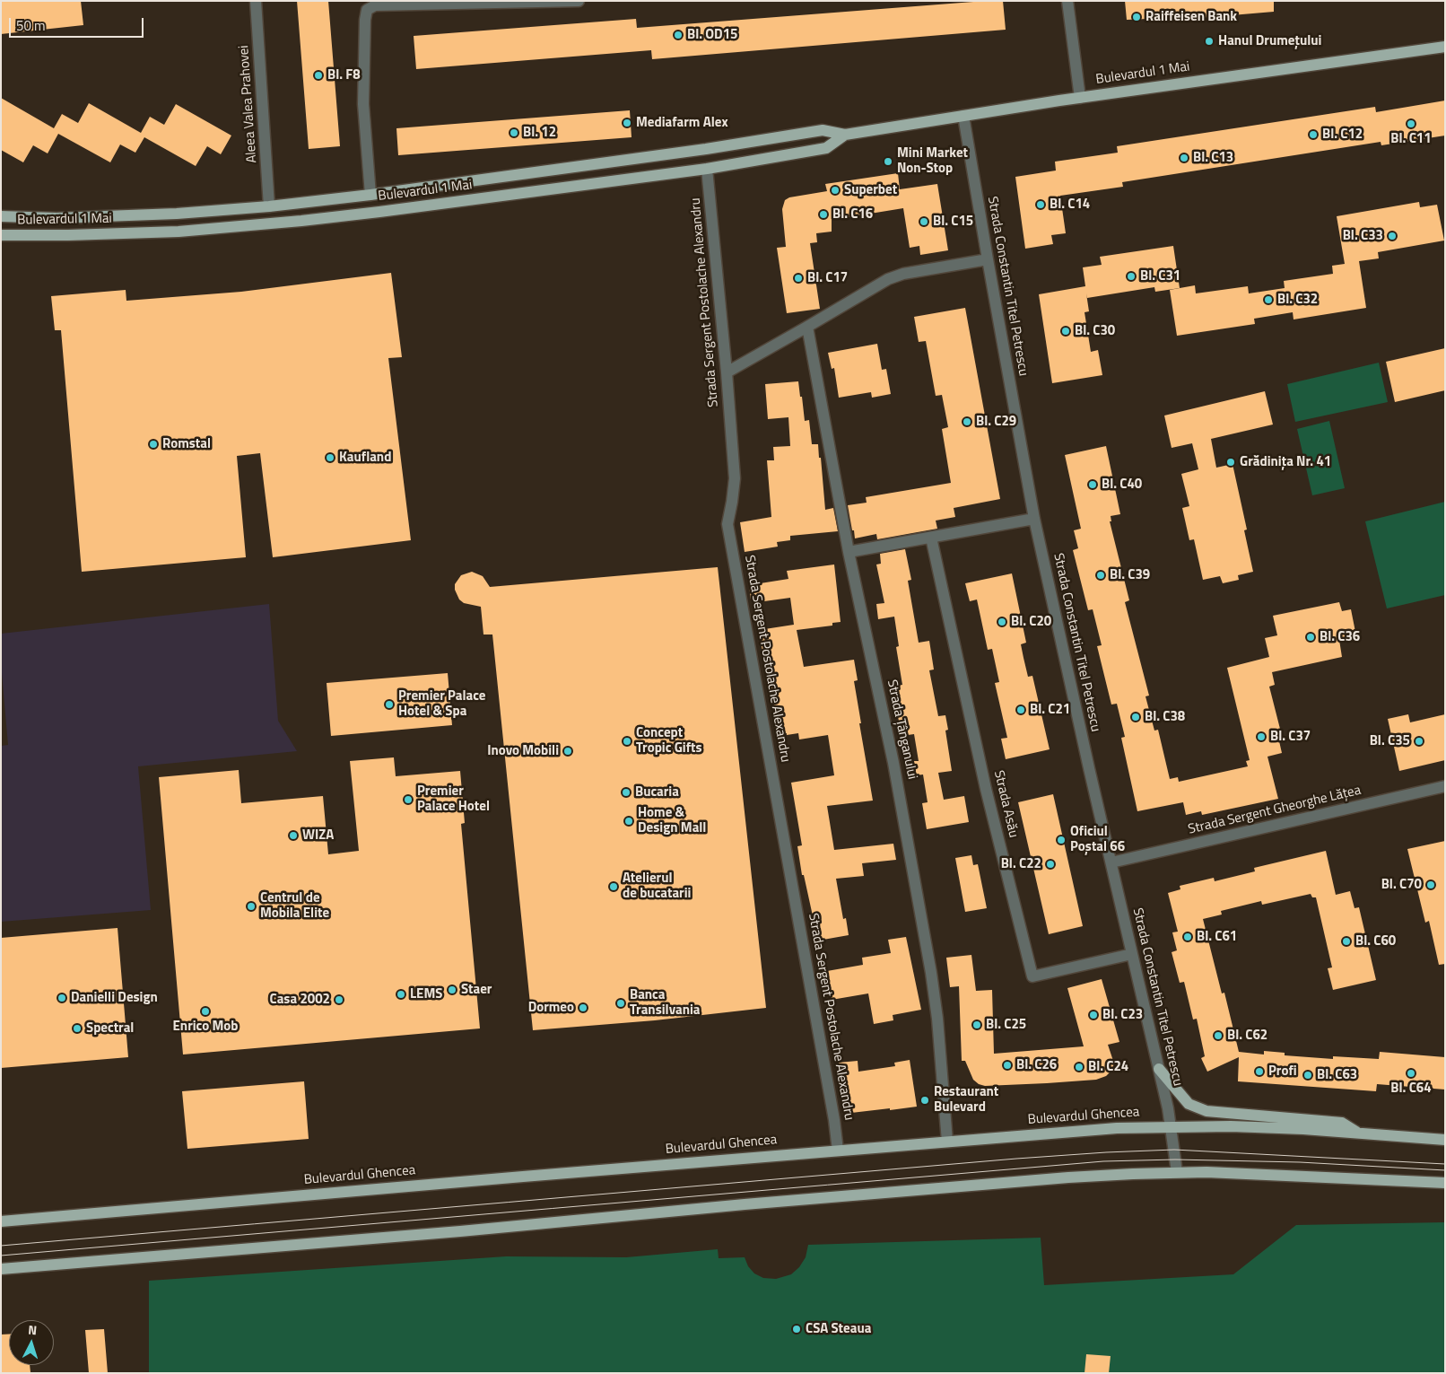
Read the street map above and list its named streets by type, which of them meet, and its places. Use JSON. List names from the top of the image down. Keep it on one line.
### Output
{"streets":{"main road":["Bulevardul 1 Mai","Bulevardul Ghencea"],"street":["Aleea Valea Prahovei","Strada Constantin Titel Petrescu","Strada Sergent Postolache Alexandru","Strada Țânganului","Strada Asău","Strada Sergent Gheorghe Lățea"]},"crossings":[["Bulevardul 1 Mai","Aleea Valea Prahovei"],["Bulevardul 1 Mai","Strada Constantin Titel Petrescu"],["Bulevardul 1 Mai","Strada Sergent Postolache Alexandru"],["Strada Constantin Titel Petrescu","Strada Asău"],["Strada Constantin Titel Petrescu","Strada Sergent Gheorghe Lățea"],["Strada Constantin Titel Petrescu","Bulevardul Ghencea"],["Strada Sergent Postolache Alexandru","Bulevardul Ghencea"],["Strada Țânganului","Bulevardul Ghencea"]],"places":["Raiffeisen Bank","Bl. OD15","Hanul Drumețului","Bl. F8","Mediafarm Alex","Bl. C11","Bl. 12","Bl. C12","Bl. C13","Mini Market Non-Stop","Superbet","Bl. C14","Bl. C16","Bl. C15","Bl. C33","Bl. C31","Bl. C17","Bl. C32","Bl. C30","Bl. C29","Romstal","Kaufland","Grădinița Nr. 41","Bl. C40","Bl. C39","Bl. C20","Bl. C36","Premier Palace Hotel & Spa","Bl. C21","Bl. C38","Bl. C37","Concept Tropic Gifts","Bl. C35","Inovo Mobili","Bucaria","Premier Palace Hotel","Home & Design Mall","WIZA","Oficiul Poștal 66","Bl. C22","Bl. C70","Atelierul de bucatarii","Centrul de Mobila Elite","Bl. C61","Bl. C60","Staer","LEMS","Danielli Design","Casa 2002","Banca Transilvania","Dormeo","Enrico Mob","Bl. C23","Bl. C25","Spectral","Bl. C62","Bl. C26","Bl. C24","Profi","Bl. C64","Bl. C63","Restaurant Bulevard","CSA Steaua"],"scale_bar":"50 m","north":"top"}
